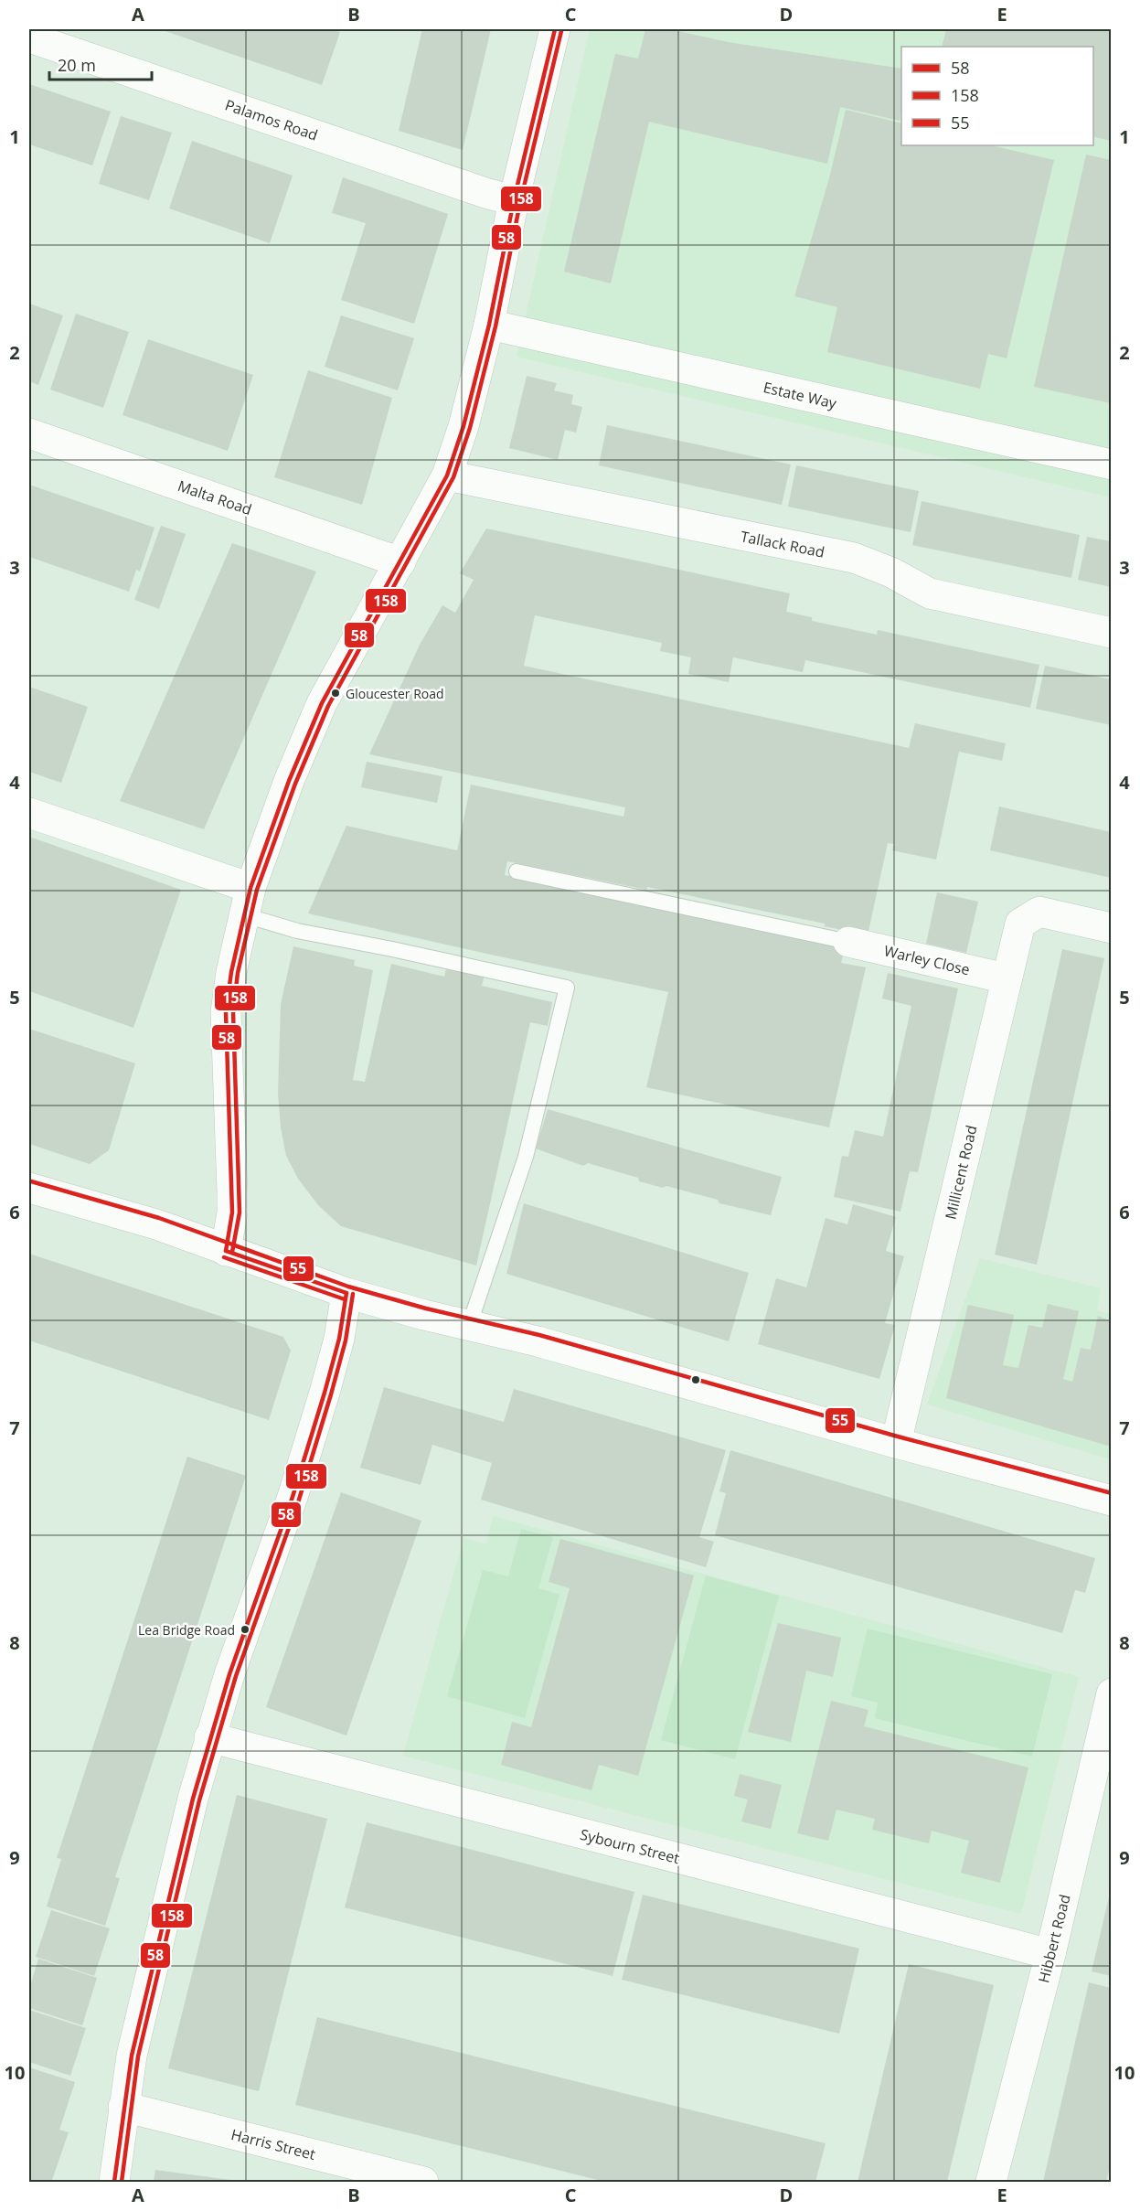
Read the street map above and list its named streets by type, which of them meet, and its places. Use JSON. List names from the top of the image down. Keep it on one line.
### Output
{"streets":{"street":["Palamos Road","Estate Way","Malta Road","Tallack Road","Warley Close","Millicent Road","Sybourn Street","Hibbert Road","Harris Street"]},"crossings":[["Warley Close","Millicent Road"],["Sybourn Street","Hibbert Road"]],"places":["Gloucester Road","Lea Bridge Road"],"lines":["transit line 58","transit line 158","transit line 55"],"legend":["58","158","55"],"scale_bar":"20 m","grid":{"columns":["A","B","C","D","E"],"rows":["1","2","3","4","5","6","7","8","9","10"]}}
